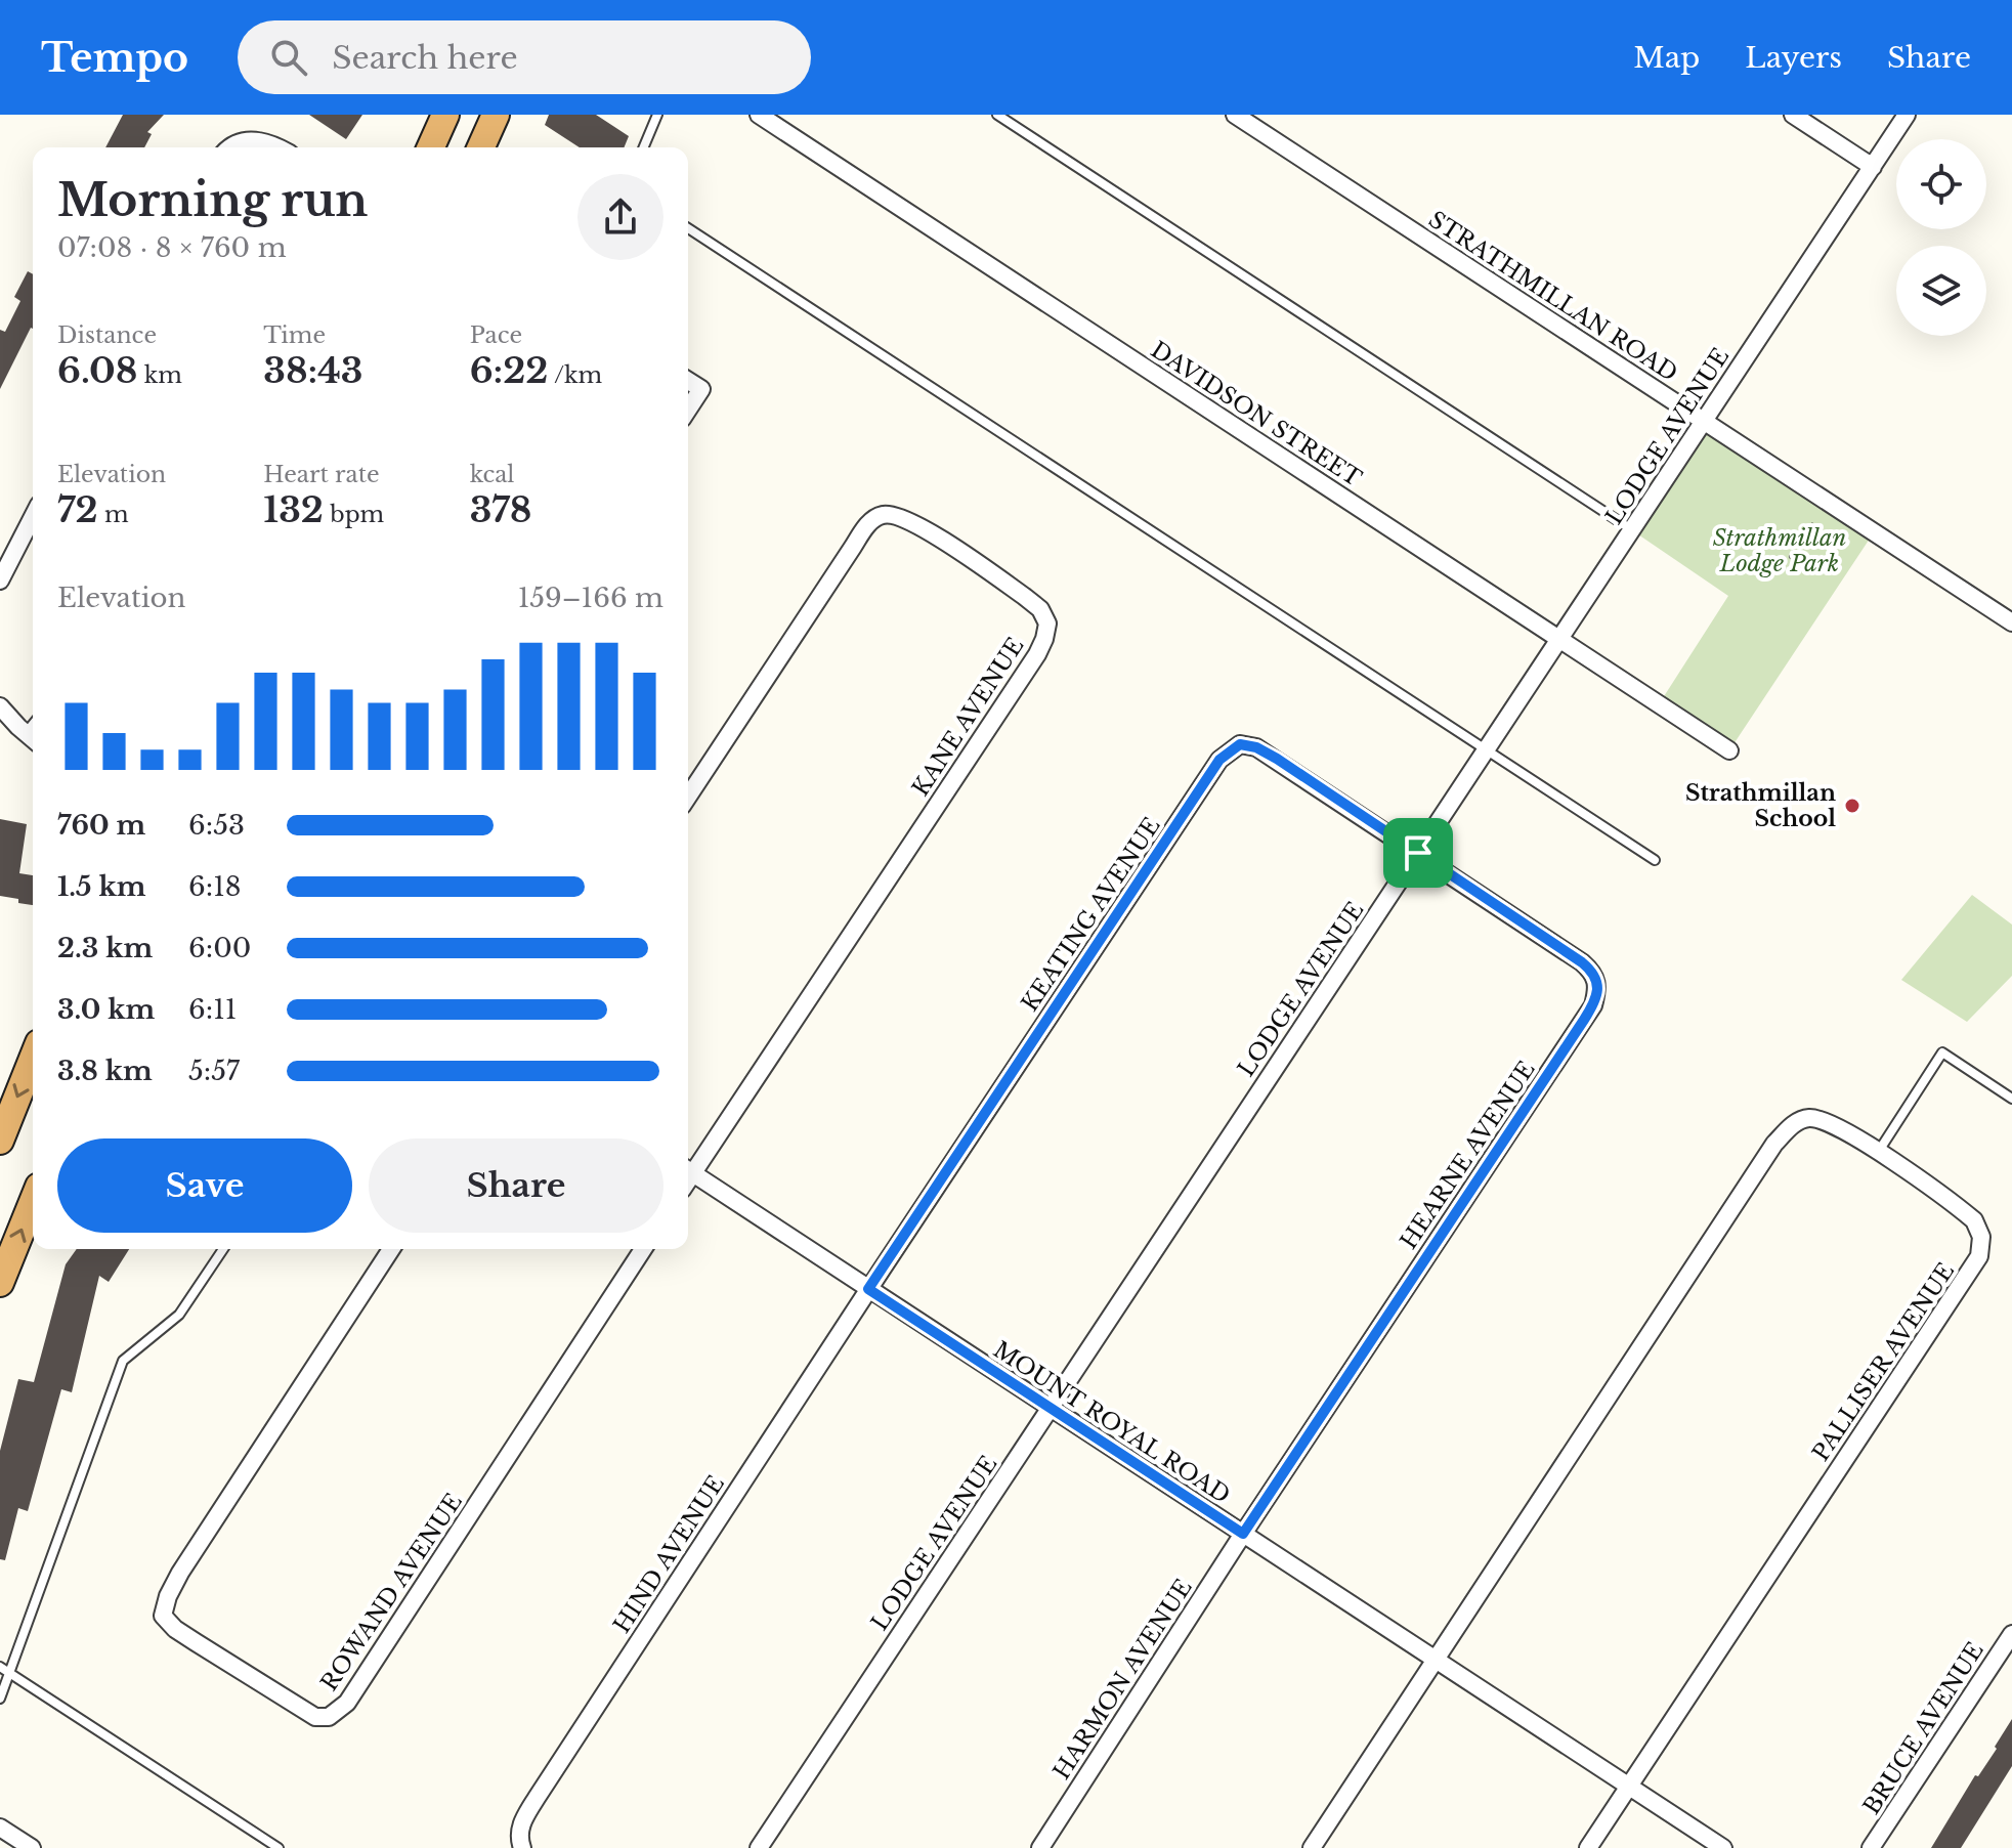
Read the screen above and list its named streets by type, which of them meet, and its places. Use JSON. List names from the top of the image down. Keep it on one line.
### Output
{"streets":{"street":["STRATHMILLAN ROAD","DAVIDSON STREET","LODGE AVENUE","KANE AVENUE","KEATING AVENUE","HEARNE AVENUE","PALLISER AVENUE","MOUNT ROYAL ROAD","HIND AVENUE","ROWAND AVENUE","HARMON AVENUE","BRUCE AVENUE"]},"crossings":[["STRATHMILLAN ROAD","LODGE AVENUE"],["DAVIDSON STREET","LODGE AVENUE"],["LODGE AVENUE","KEATING AVENUE"],["LODGE AVENUE","HEARNE AVENUE"],["LODGE AVENUE","MOUNT ROYAL ROAD"],["KEATING AVENUE","HEARNE AVENUE"],["KEATING AVENUE","MOUNT ROYAL ROAD"],["KEATING AVENUE","HIND AVENUE"],["HEARNE AVENUE","MOUNT ROYAL ROAD"],["HEARNE AVENUE","HARMON AVENUE"],["PALLISER AVENUE","MOUNT ROYAL ROAD"],["MOUNT ROYAL ROAD","HIND AVENUE"],["MOUNT ROYAL ROAD","HARMON AVENUE"]],"parks":["Strathmillan Lodge Park"],"places":["Strathmillan School"],"page":{"header":"Tempo","search":"Search here","nav":["Map","Layers","Share"],"heading":["Morning run","07:08 · 8 × 760 m"],"stats":[["Distance","6.08 km"],["Time","38:43"],["Pace","6:22 /km"],["Elevation","72 m"],["Heart rate","132 bpm"],["kcal","378"]],"chart":["Elevation","159–166 m"],"list":[{"name":"760 m","note":"6:53"},{"name":"1.5 km","note":"6:18"},{"name":"2.3 km","note":"6:00"},{"name":"3.0 km","note":"6:11"},{"name":"3.8 km","note":"5:57"}],"buttons":["Save","Share"]}}
